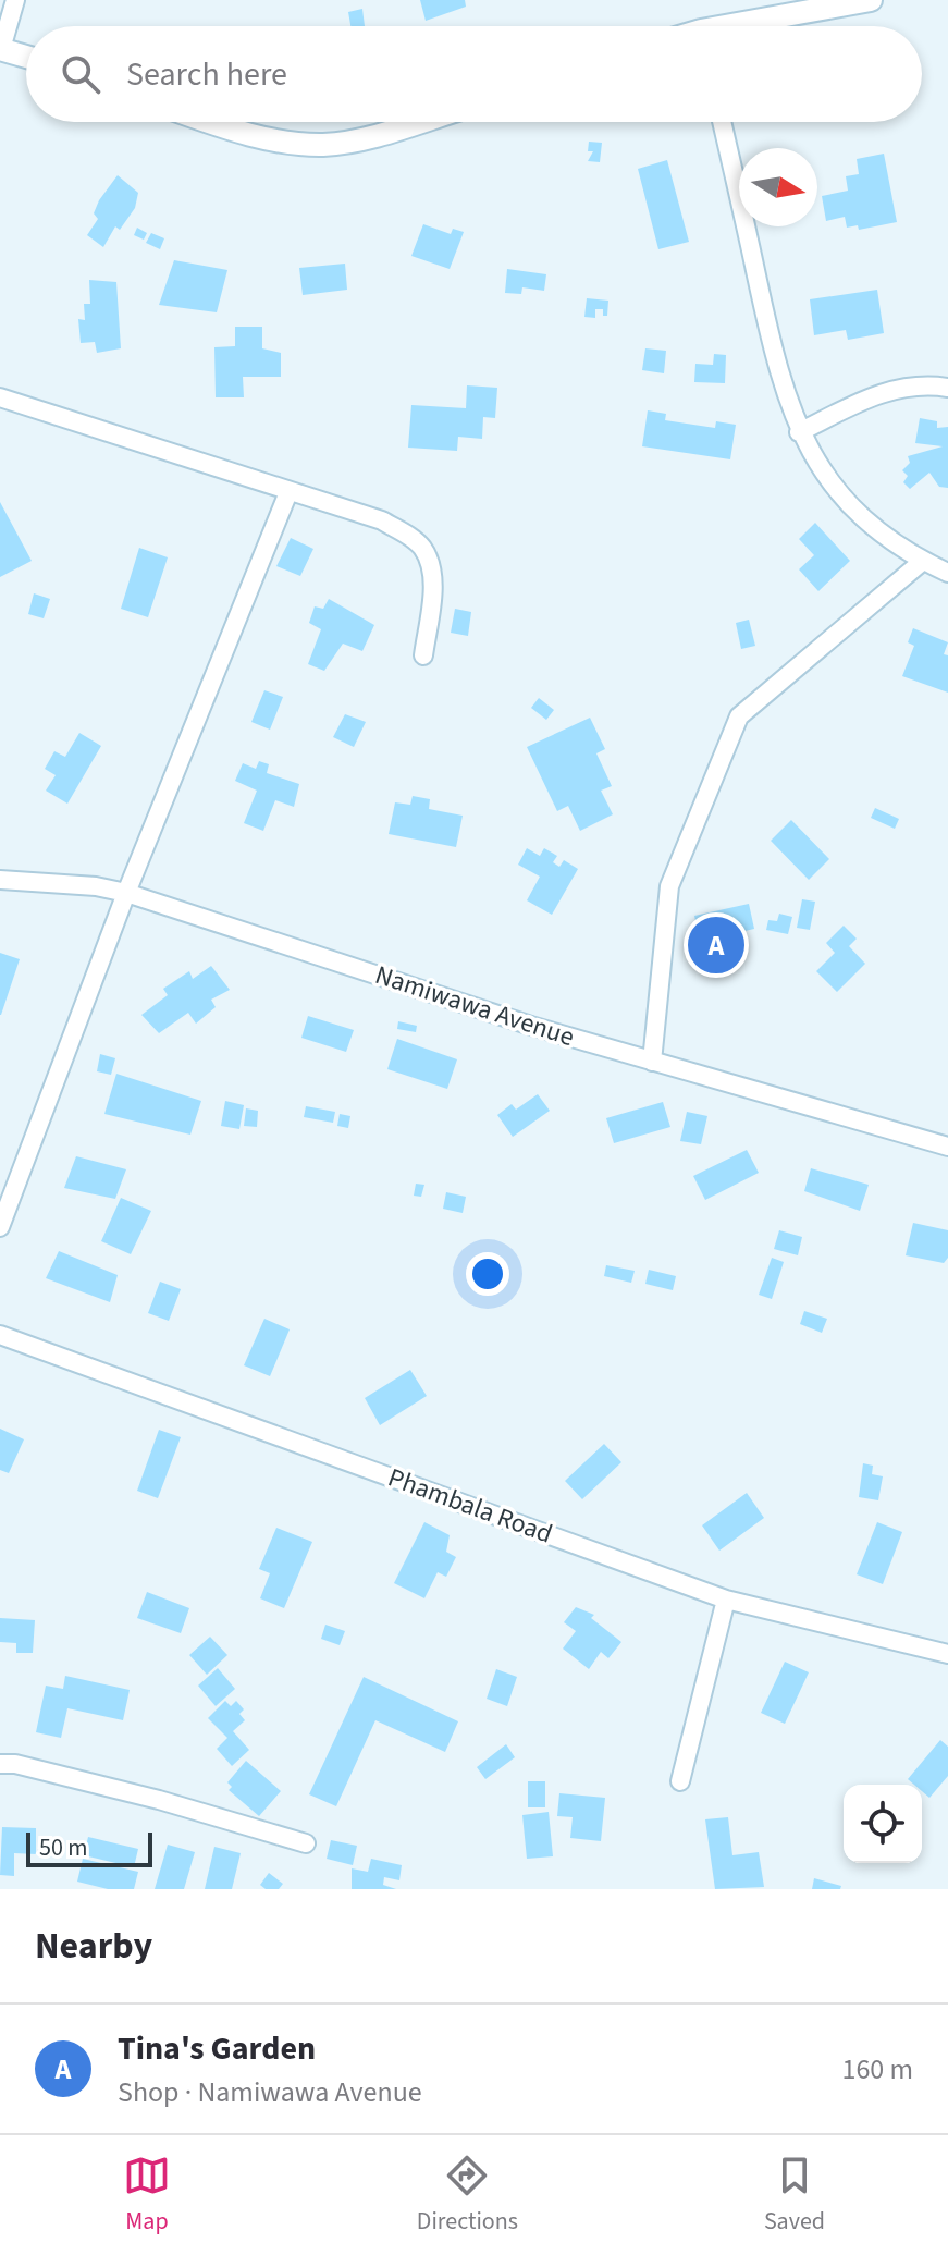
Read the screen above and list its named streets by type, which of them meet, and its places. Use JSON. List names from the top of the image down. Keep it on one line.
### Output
{"streets":{"street":["Namiwawa Avenue","Phambala Road"]},"scale_bar":"50 m","north":"right","page":{"search":"Search here","pins":"A","scale":"50 m","heading":"Nearby","list":[{"mark":"A","name":"Tina's Garden","note":"Shop · Namiwawa Avenue","value":"160 m"}],"nav":["Map","Directions","Saved"]}}
